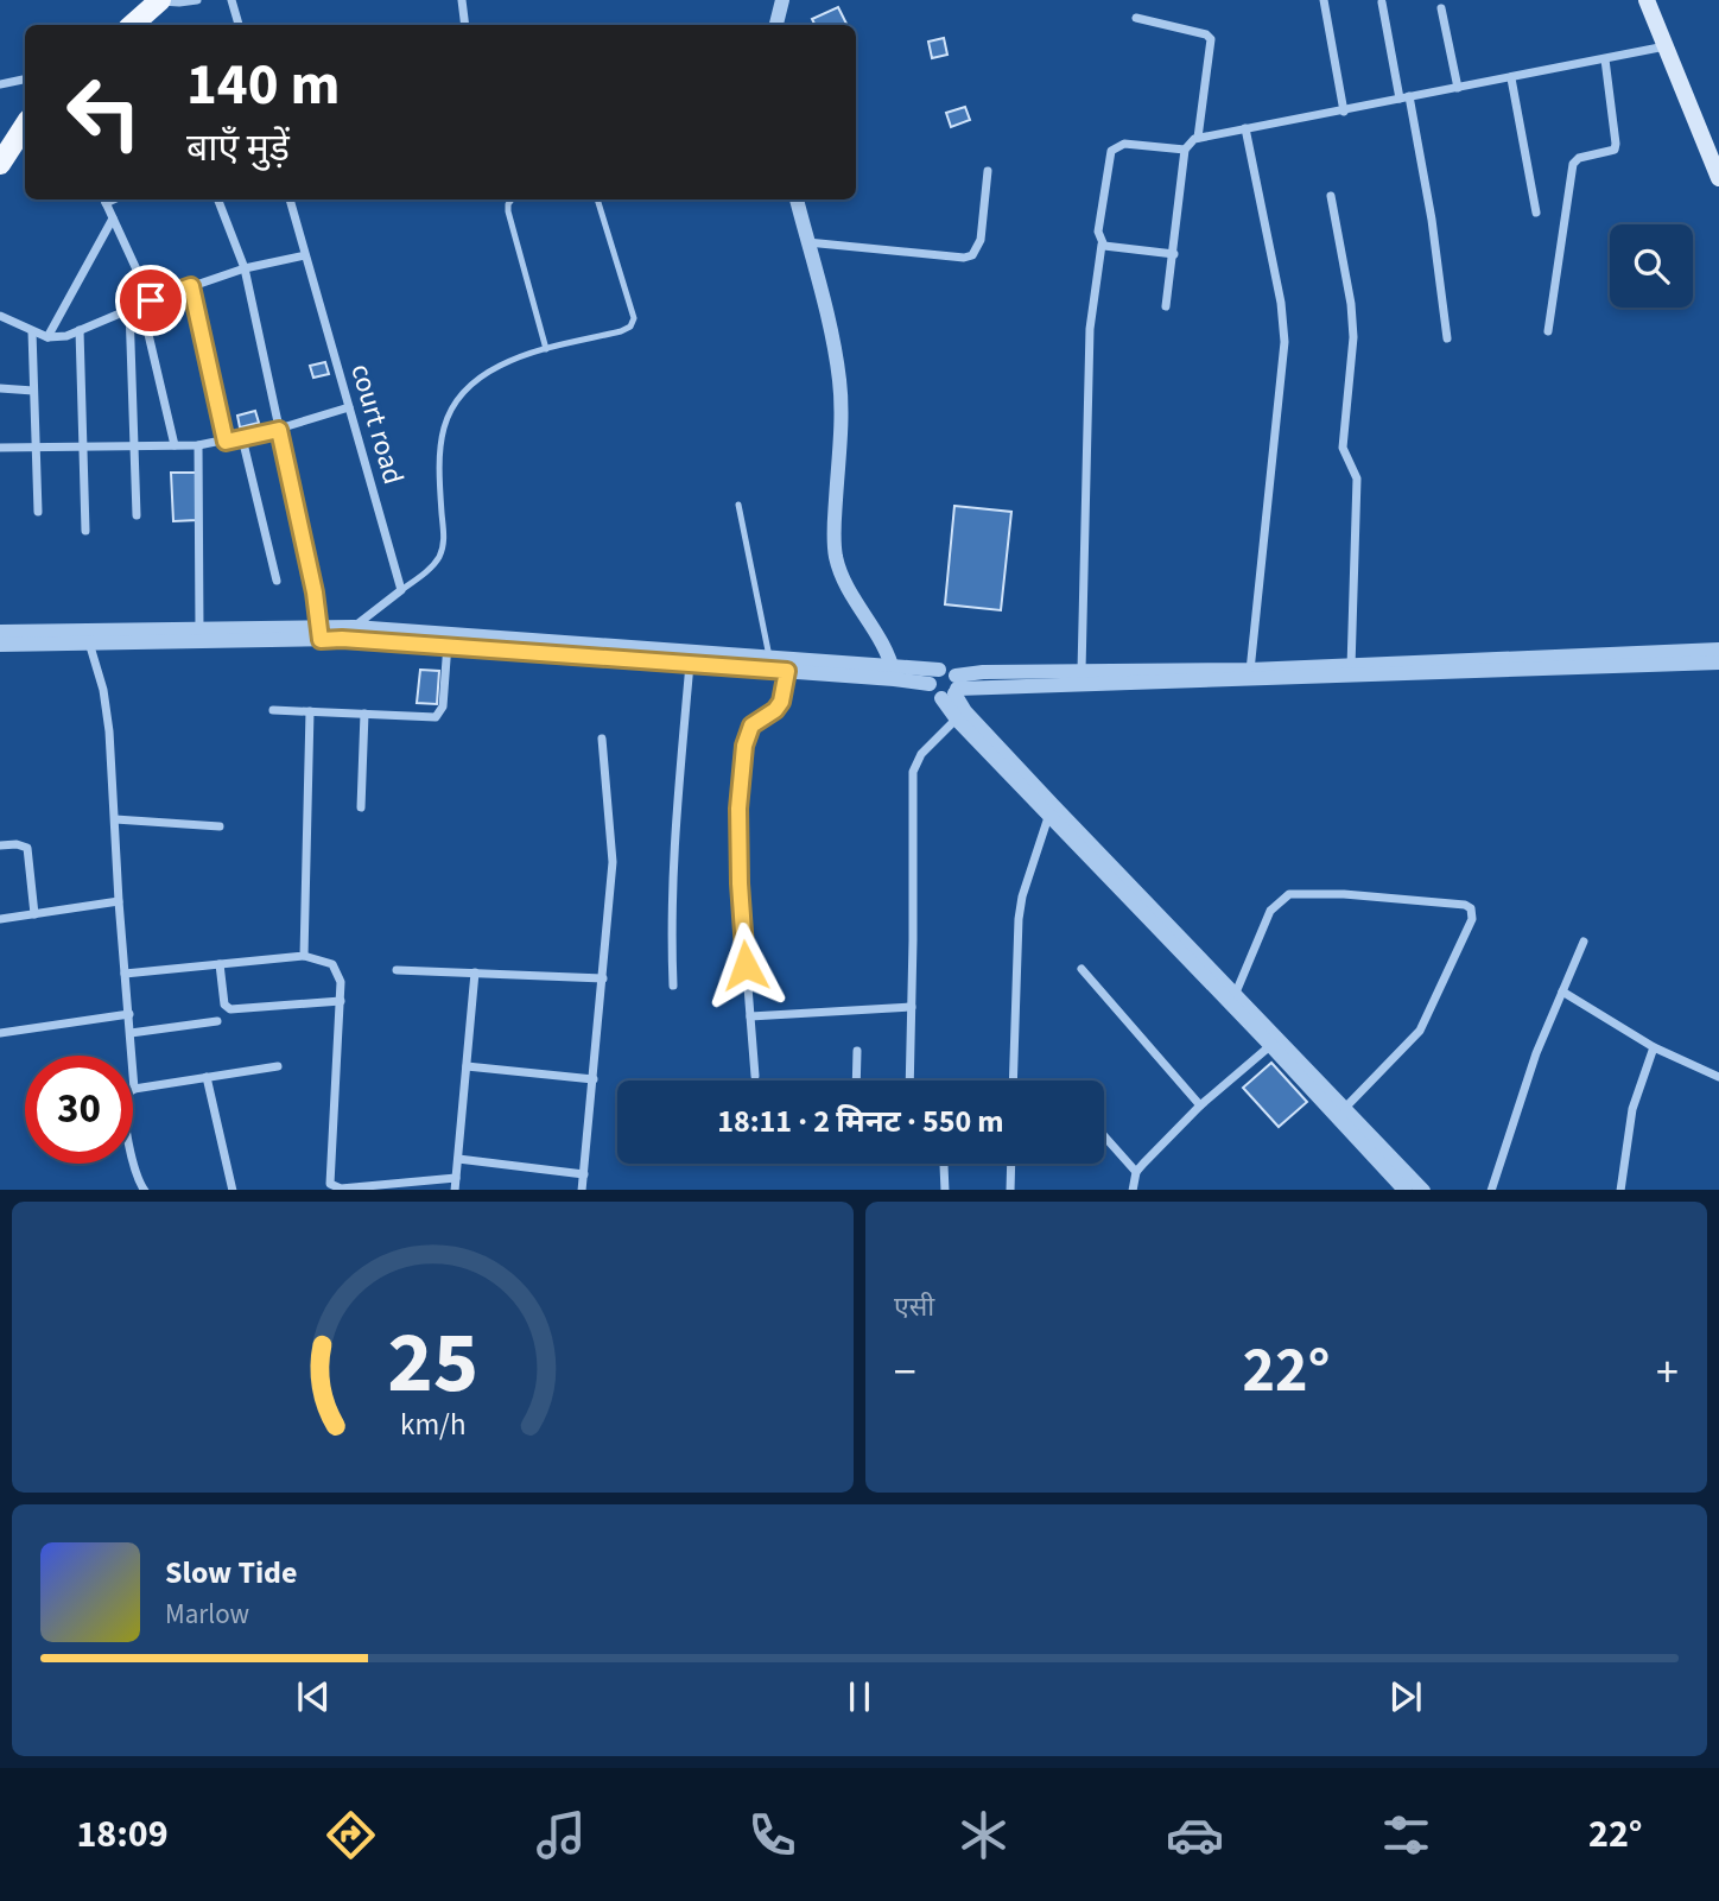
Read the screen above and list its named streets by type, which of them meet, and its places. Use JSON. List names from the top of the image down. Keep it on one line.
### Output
{"streets":{"street":["court road"]},"page":{"turn":["140 m","बाएँ मुड़ें"],"limit":"30","trip":"18:11 · 2 मिनट · 550 m","tile":"एसी","heat":["−","22°","+"],"song":["Slow Tide","Marlow"],"tabs":["18:09","22°"],"gauge":["25","km/h"]}}
